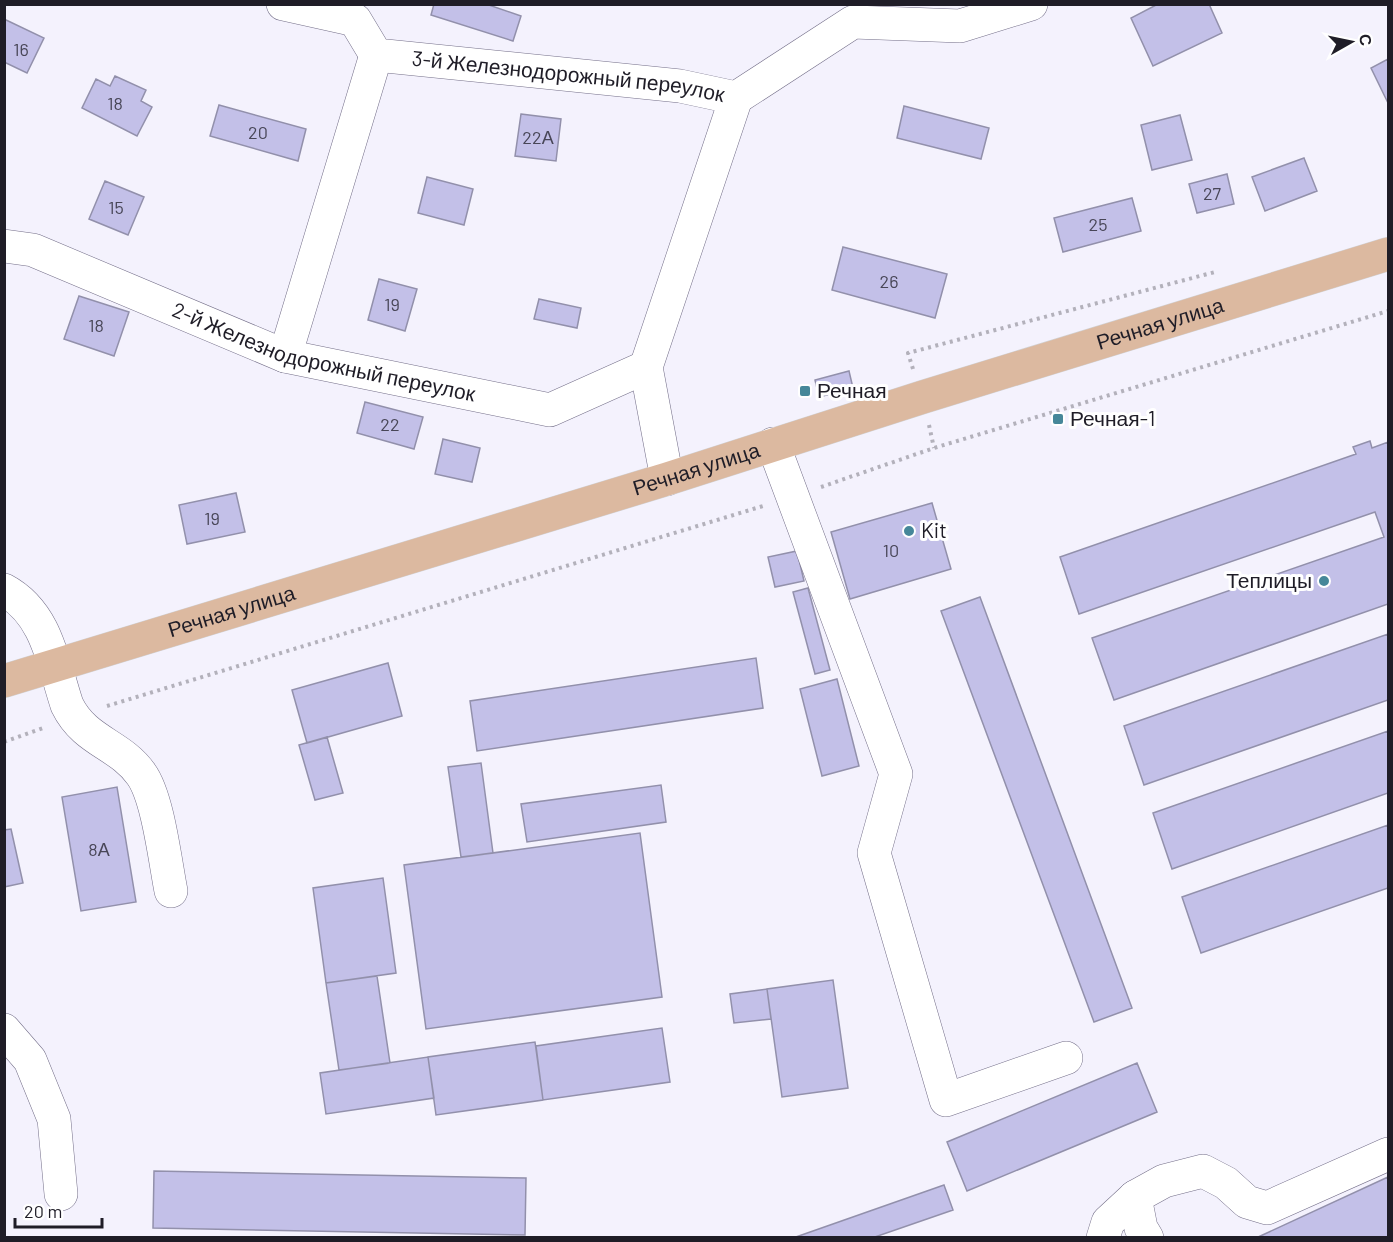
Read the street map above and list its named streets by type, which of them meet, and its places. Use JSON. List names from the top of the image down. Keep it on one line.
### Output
{"streets":{"main road":["Речная улица"],"street":["3-й Железнодорожный переулок","2-й Железнодорожный переулок"]},"places":{"transit":["Речная","Речная-1"],"other":["Kit","Теплицы"]},"house_numbers":["16","18","20","22А","27","15","25","26","19","18","22","19","10","8А"],"scale_bar":"20 m","north":"right"}
